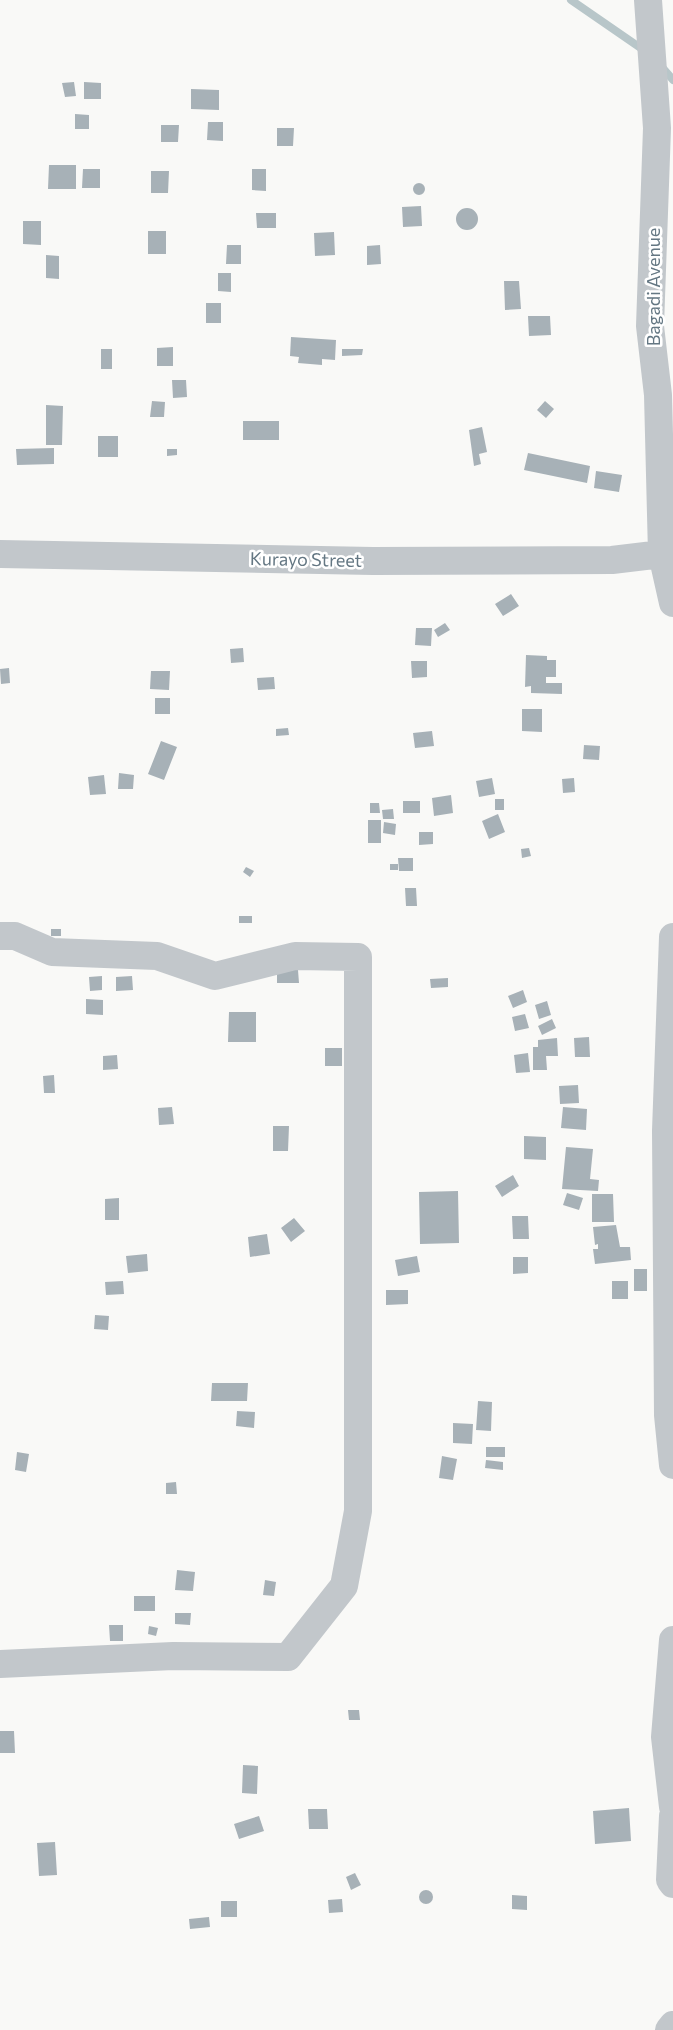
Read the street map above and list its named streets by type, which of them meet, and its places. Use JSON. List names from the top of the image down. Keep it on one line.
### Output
{"streets":{"street":["Bagadi Avenue","Kurayo Street"]},"crossings":[["Bagadi Avenue","Kurayo Street"]]}
